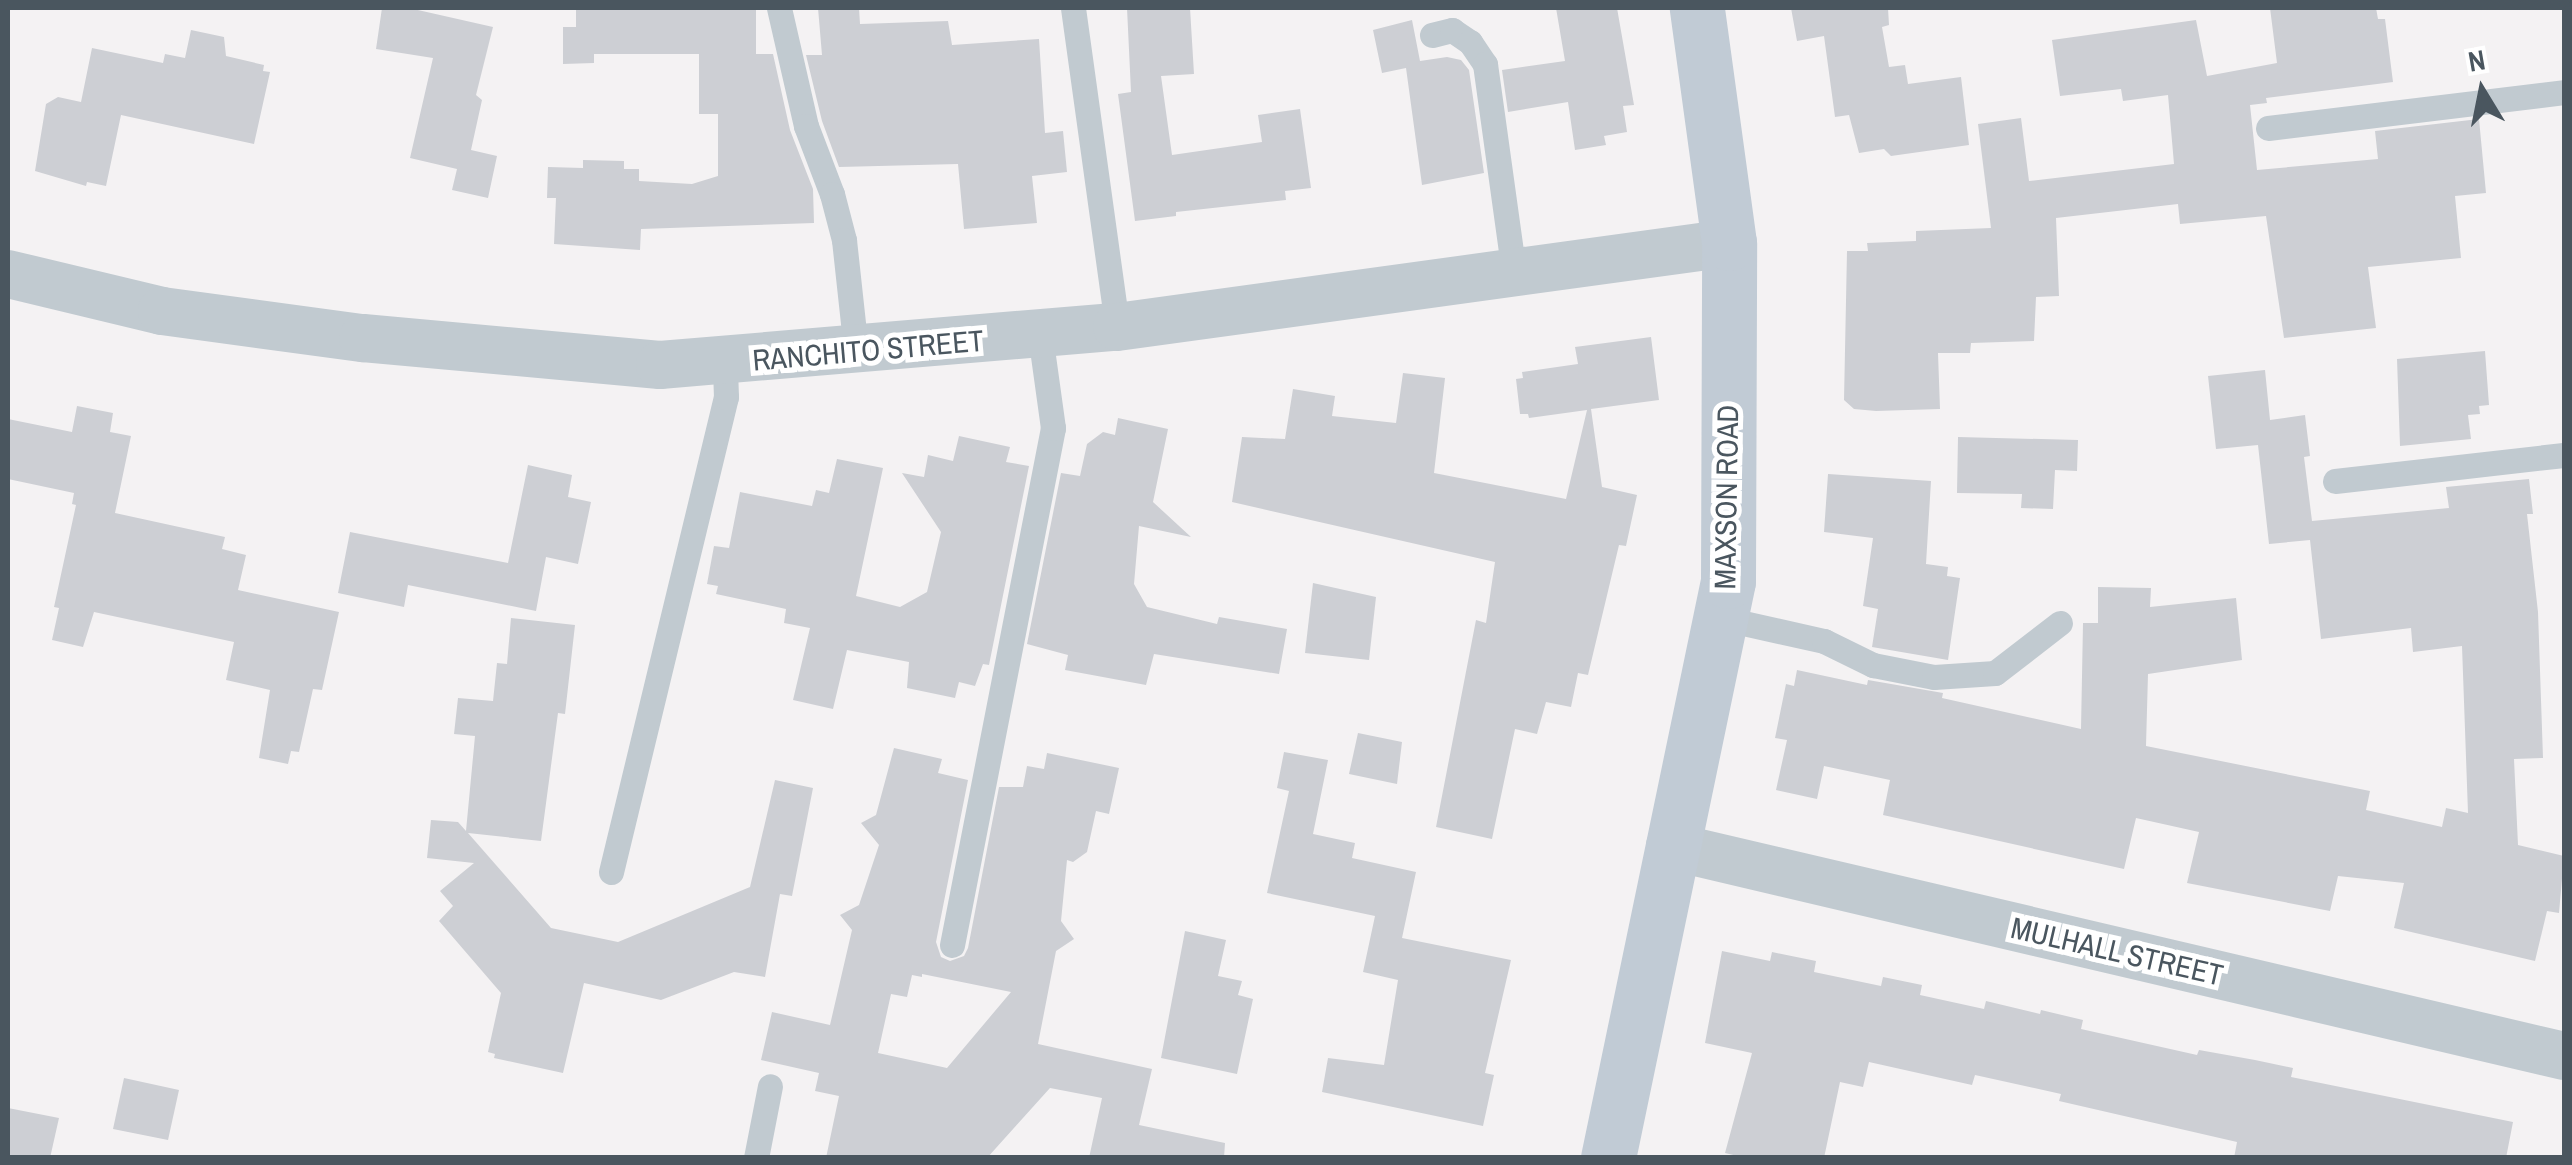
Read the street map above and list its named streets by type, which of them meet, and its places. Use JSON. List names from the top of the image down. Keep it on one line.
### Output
{"streets":{"street":["RANCHITO STREET","MAXSON ROAD","MULHALL STREET"]},"crossings":[["RANCHITO STREET","MAXSON ROAD"],["MAXSON ROAD","MULHALL STREET"]],"north":"top"}
